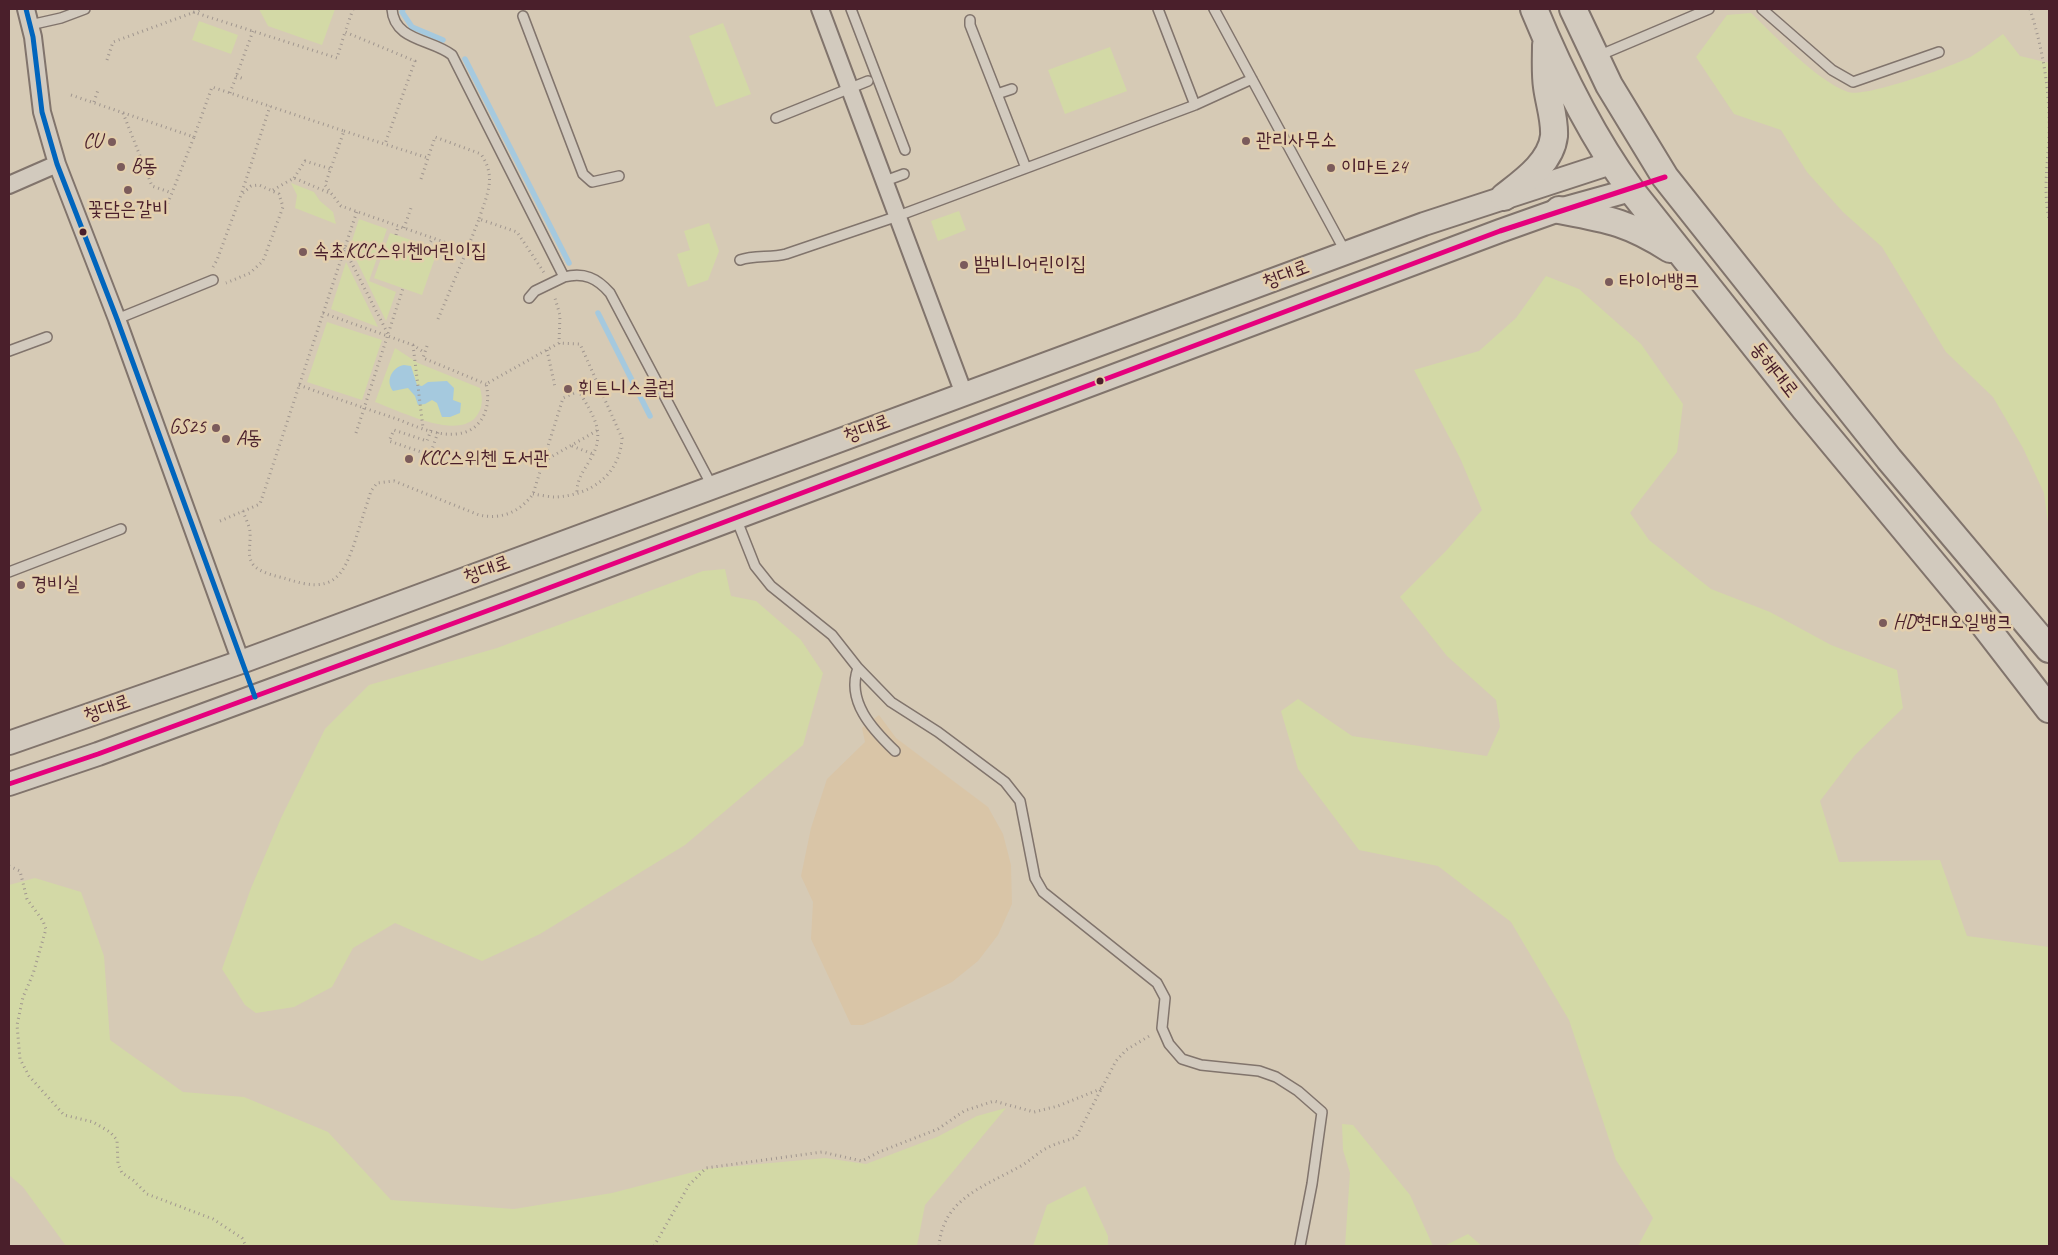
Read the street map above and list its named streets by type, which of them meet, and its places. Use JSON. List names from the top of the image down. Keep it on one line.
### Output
{"streets":{"main road":["동해대로"],"street":["청대로"]},"crossings":[["청대로","동해대로"]],"places":["관리사무소","CU","B동","이마트24","꽃담은갈비","속초KCC스위첸어린이집","밤비니어린이집","타이어뱅크","휘트니스클럽","GS25","A동","KCC스위첸 도서관","경비실","HD현대오일뱅크"]}
